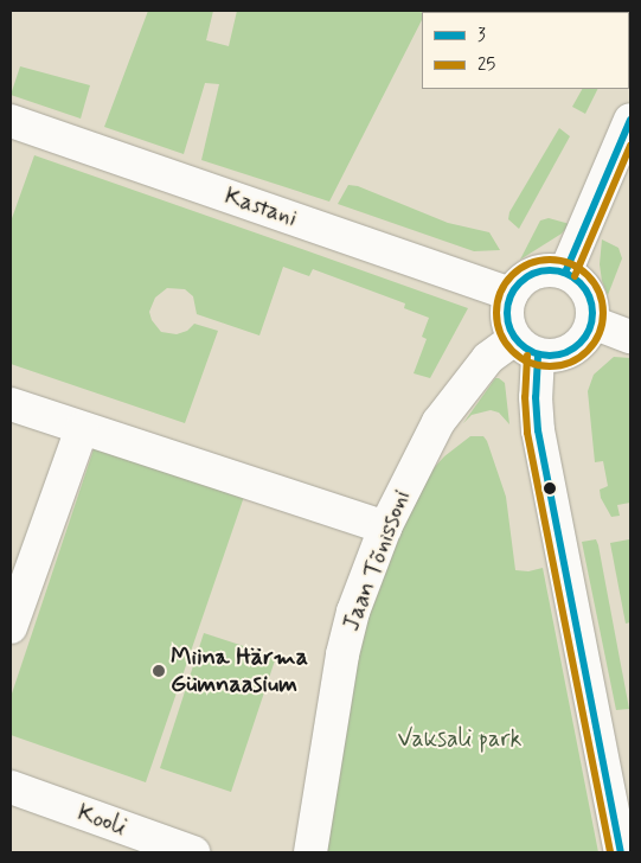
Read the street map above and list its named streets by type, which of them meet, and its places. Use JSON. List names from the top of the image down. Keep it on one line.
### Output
{"streets":{"street":["Kastani","Jaan Tõnissoni","Kooli"]},"crossings":[["Kastani","Jaan Tõnissoni"]],"parks":["Vaksali park"],"places":["Miina Härma Gümnaasium"],"lines":["transit line 3","transit line 25"],"legend":["3","25"]}
